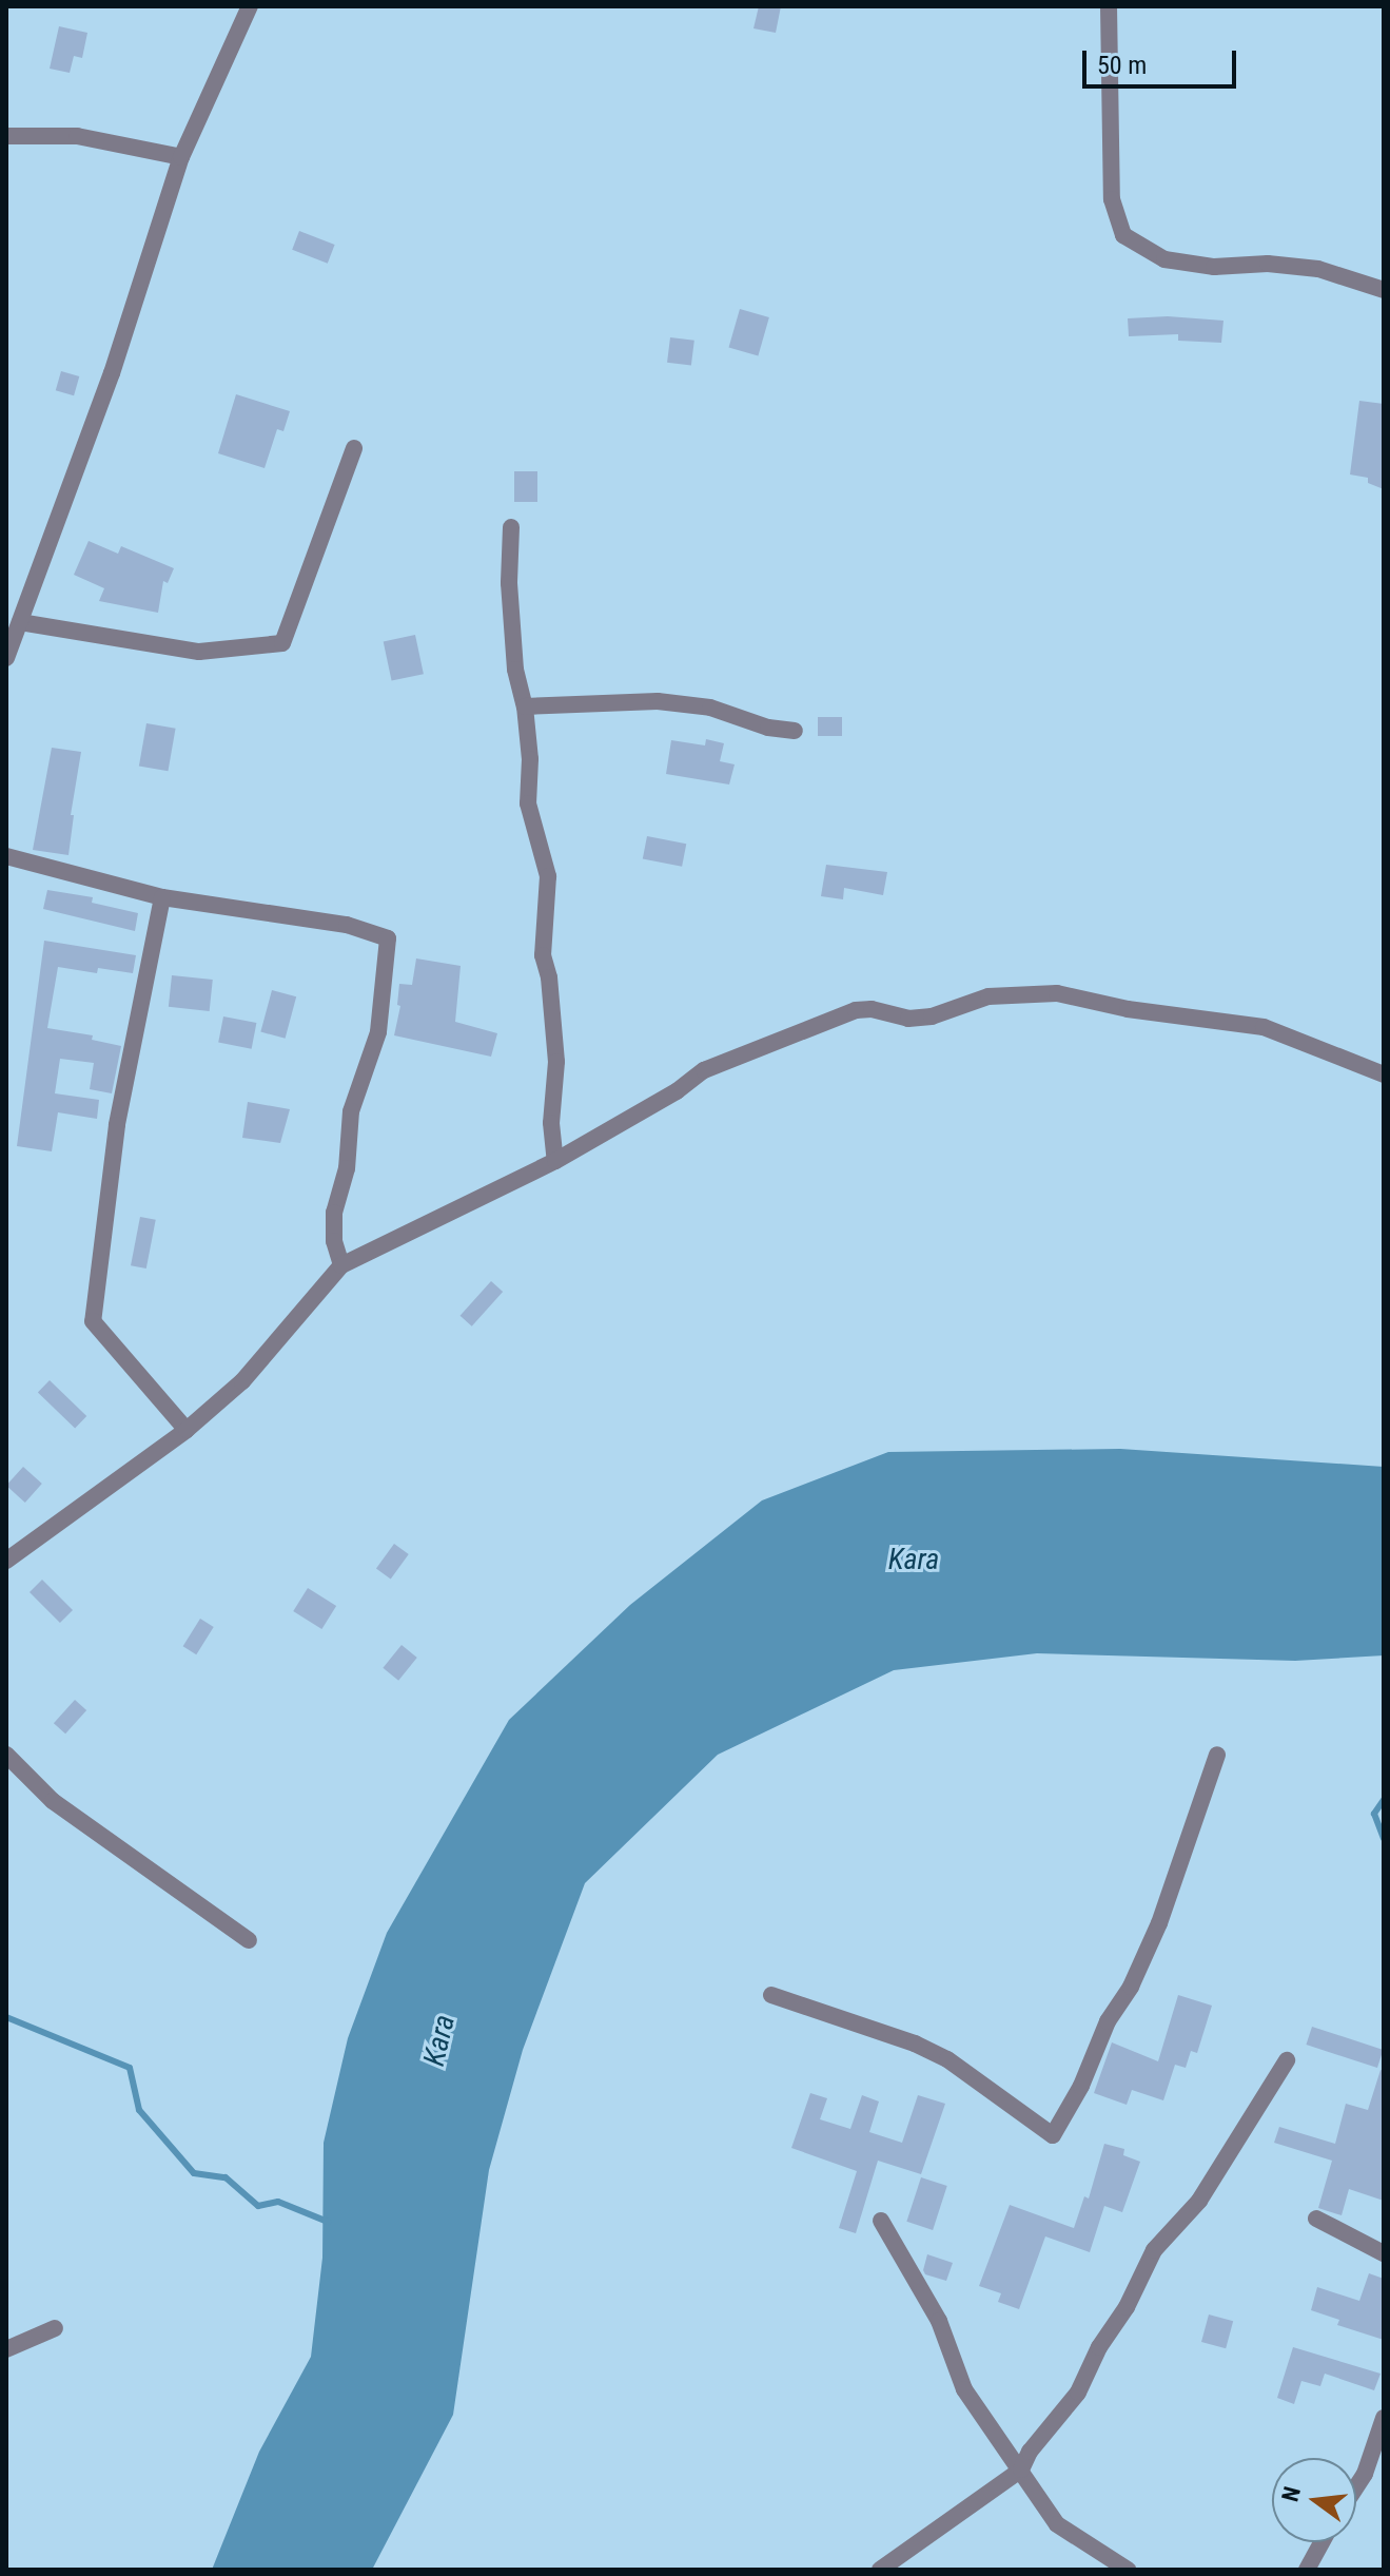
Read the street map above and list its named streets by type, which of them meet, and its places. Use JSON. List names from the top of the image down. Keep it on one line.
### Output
{"water":["Kara"],"scale_bar":"50 m","north":"left"}
